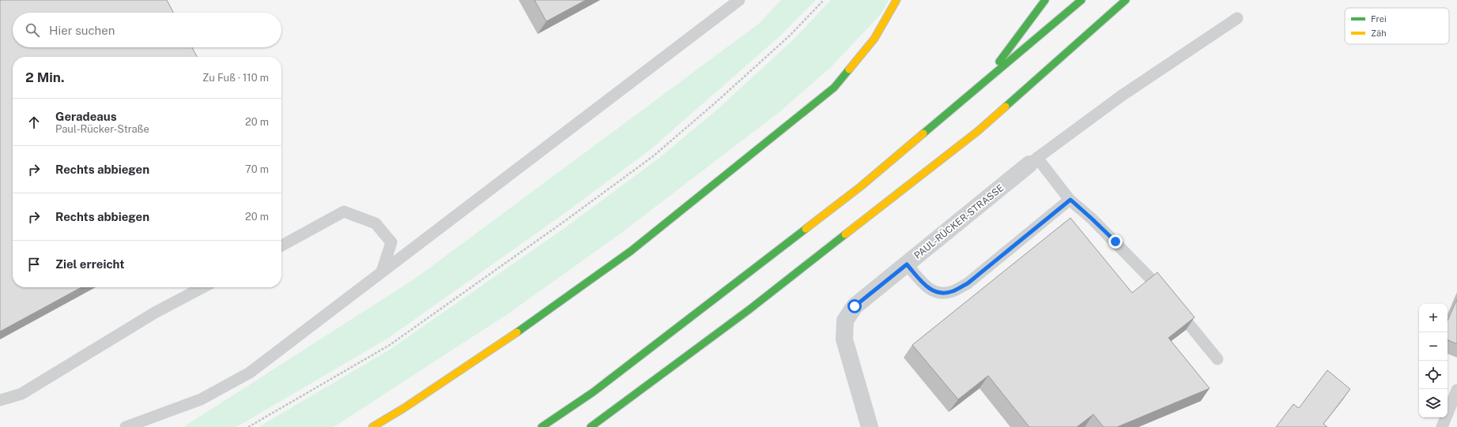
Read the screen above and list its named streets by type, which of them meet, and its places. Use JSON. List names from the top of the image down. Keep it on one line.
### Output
{"streets":{"street":["PAUL-RÜCKER-STRASSE"]},"legend":["Frei","Zäh"],"page":{"search":"Hier suchen","heading":["2 Min.","Zu Fuß · 110 m"],"list":[["Geradeaus","Paul-Rücker-Straße","20 m"],["Rechts abbiegen","70 m"],["Rechts abbiegen","20 m"],"Ziel erreicht"],"map_buttons":["+","−"]}}
